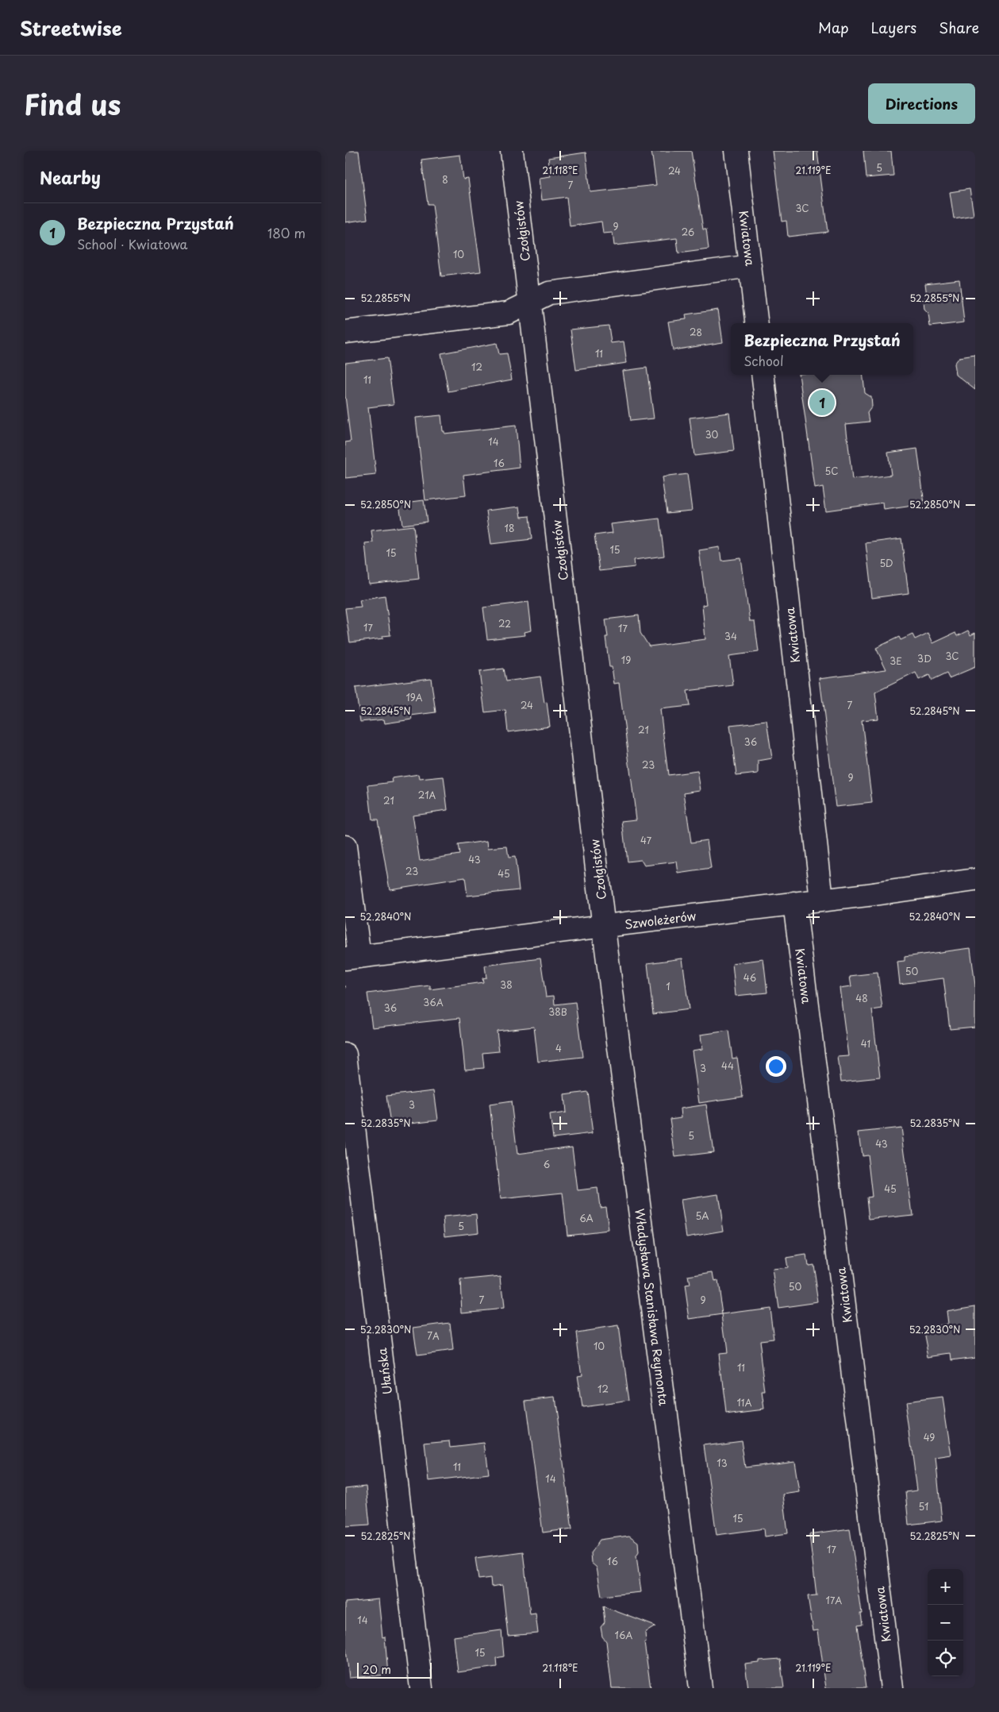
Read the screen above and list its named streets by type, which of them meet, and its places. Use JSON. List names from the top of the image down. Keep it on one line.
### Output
{"streets":{"street":["Czołgistów","Kwiatowa","Szwoleżerów","Władysława Stanisława Reymonta","Ułańska"]},"crossings":[["Czołgistów","Szwoleżerów"],["Czołgistów","Władysława Stanisława Reymonta"],["Kwiatowa","Szwoleżerów"],["Szwoleżerów","Władysława Stanisława Reymonta"]],"house_numbers":["5","24","8","7","3C","9","26","10","28","11","12","11","30","14","16","5C","18","15","15","5D","22","17","17","34","3C","3D","19","3E","19A","24","7","21","36","23","9","21A","21","47","43","23","45","50","46","38","1","48","36A","36","38B","41","4","44","3","3","5","43","6","45","5A","6A","5","50","7","9","7A","10","11","12","11A","49","13","11","14","51","15","17","16","17A","14","16A","15"],"scale_bar":"20 m","page":{"header":"Streetwise","nav":["Map","Layers","Share"],"title":"Find us","buttons":"Directions","heading":"Nearby","list":[{"mark":"1","name":"Bezpieczna Przystań","note":"School · Kwiatowa","value":"180 m"}],"popup":["Bezpieczna Przystań","School"],"pins":"1","map_buttons":["+","−"],"scale":"20 m"},"coordinates":["21.118°E","21.119°E","52.2855°N","52.2850°N","52.2845°N","52.2840°N","52.2835°N","52.2830°N","52.2825°N"]}
